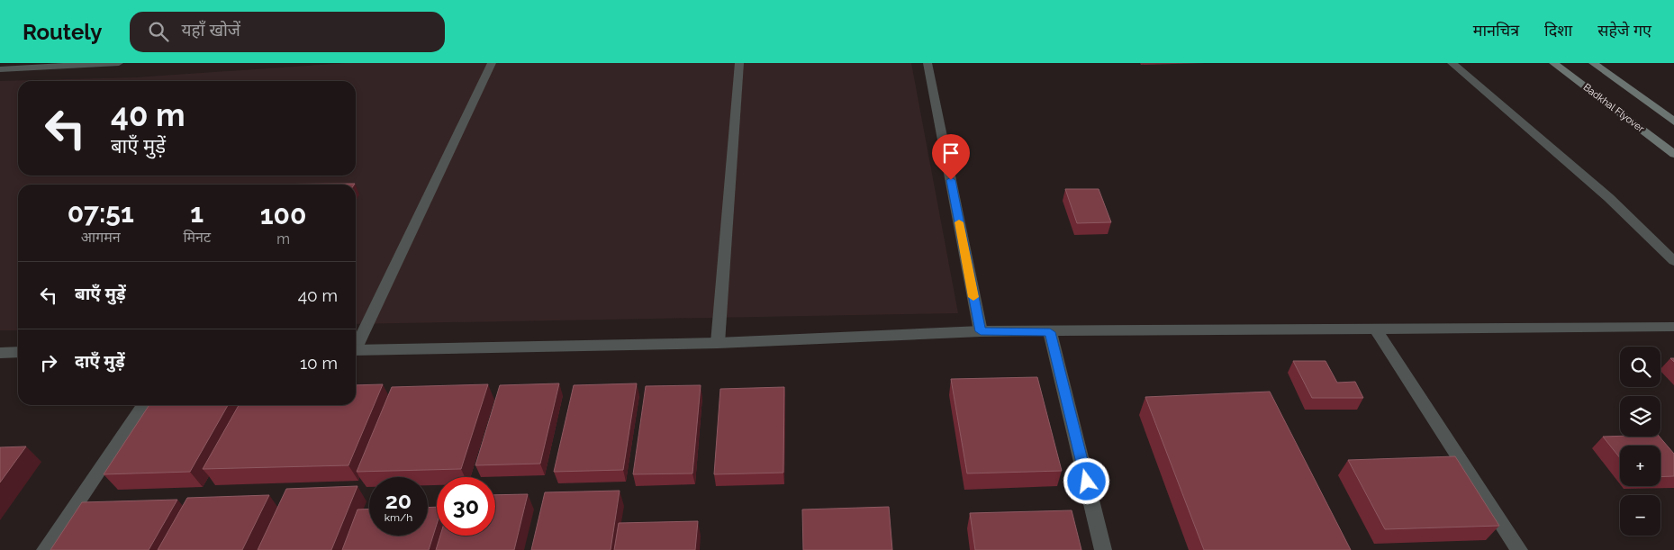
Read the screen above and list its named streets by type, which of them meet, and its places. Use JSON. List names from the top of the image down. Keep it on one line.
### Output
{"streets":{"main road":["Badkhal Flyover"]},"page":{"header":"Routely","search":"यहाँ खोजें","nav":["मानचित्र","दिशा","सहेजे गए"],"turn":["40 m","बाएँ मुड़ें"],"eta":["07:51","आगमन","1","मिनट","100","m"],"list":[{"name":"बाएँ मुड़ें","value":"40 m"},{"name":"दाएँ मुड़ें","value":"10 m"}],"map_buttons":["+","−"],"speed":"20 km/h","limit":"30"}}
